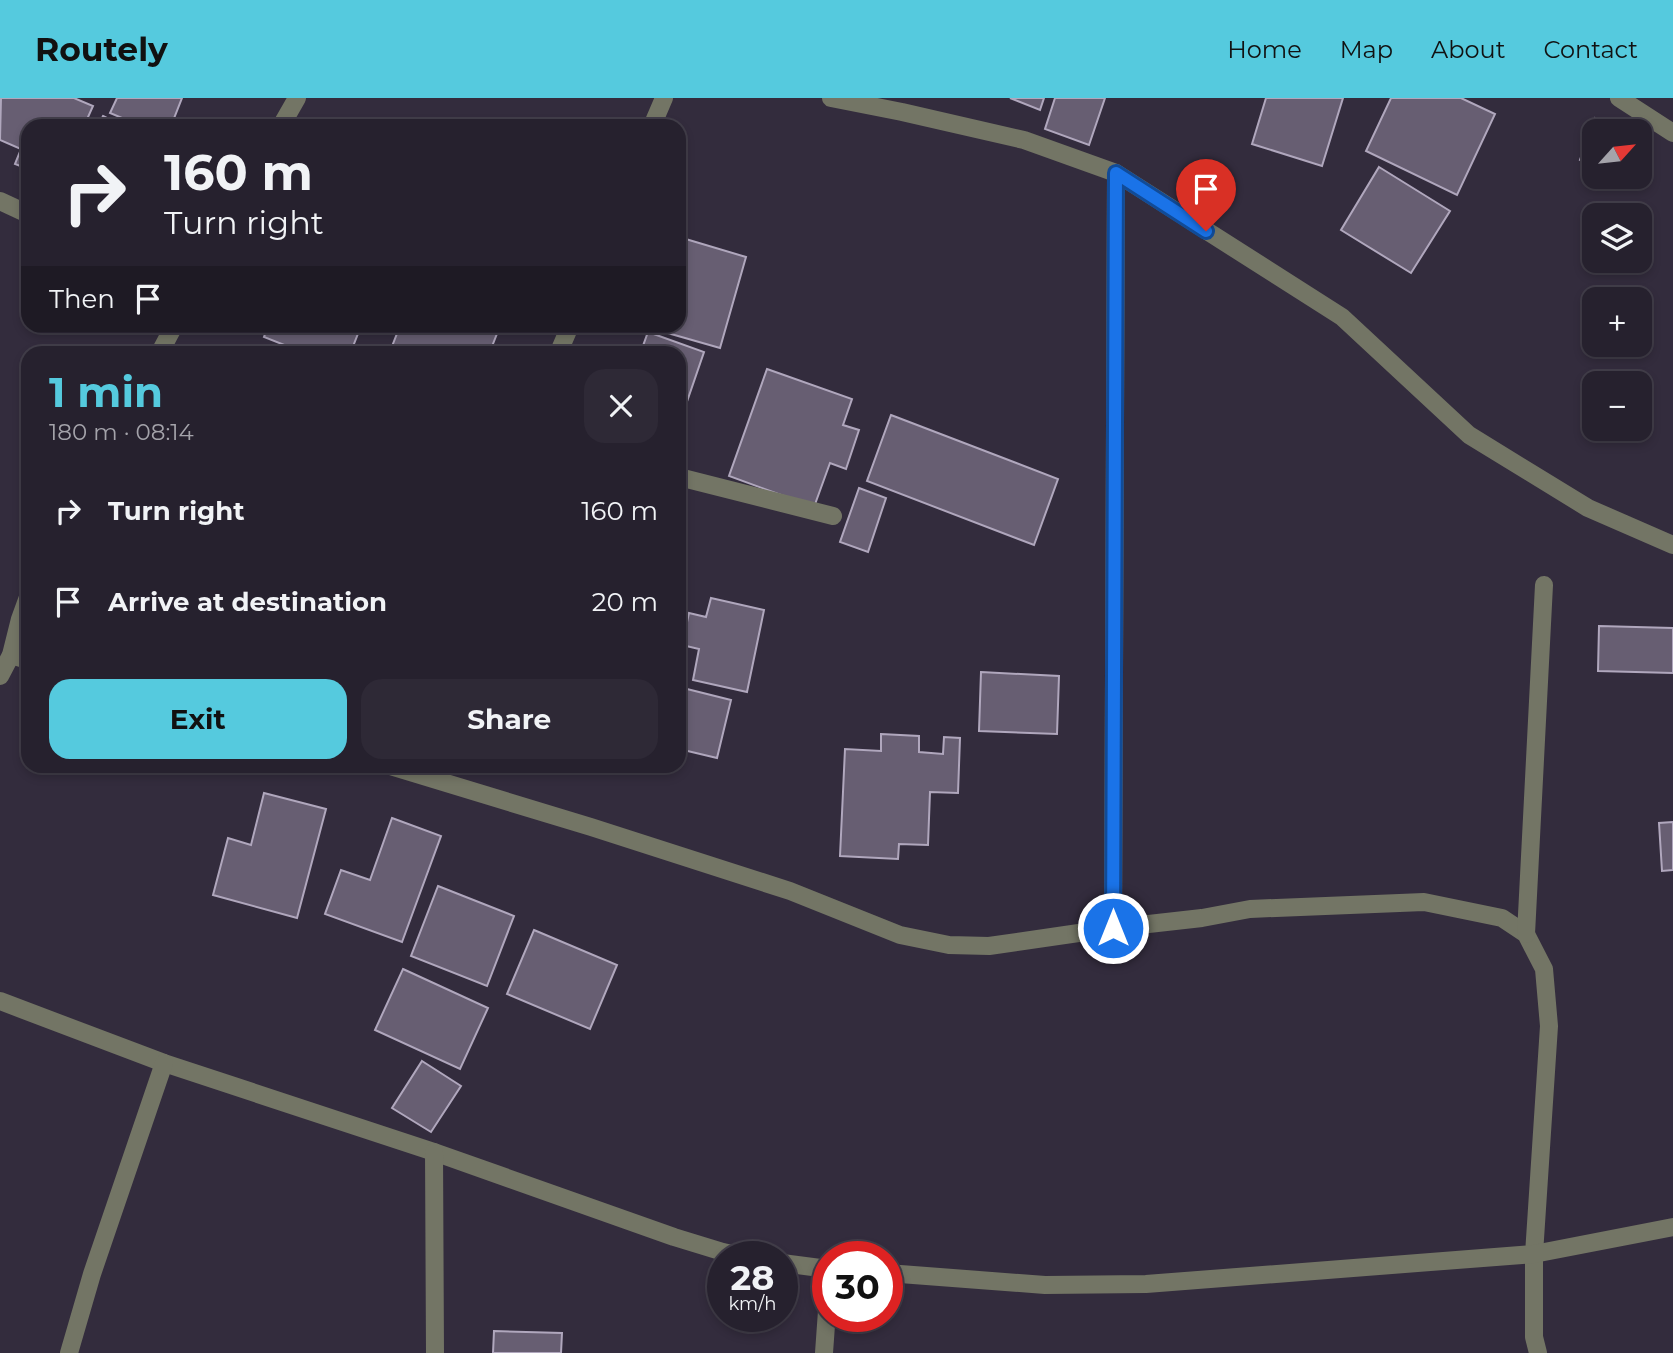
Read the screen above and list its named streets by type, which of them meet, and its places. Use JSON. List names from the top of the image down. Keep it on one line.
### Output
{"north":"top right","page":{"header":"Routely","nav":["Home","Map","About","Contact"],"map_buttons":["+","−"],"turn":["160 m","Turn right"],"then":"Then","heading":["1 min","180 m · 08:14"],"list":[{"name":"Turn right","value":"160 m"},{"name":"Arrive at destination","value":"20 m"}],"buttons":["Exit","Share"],"speed":"28 km/h","limit":"30"}}
